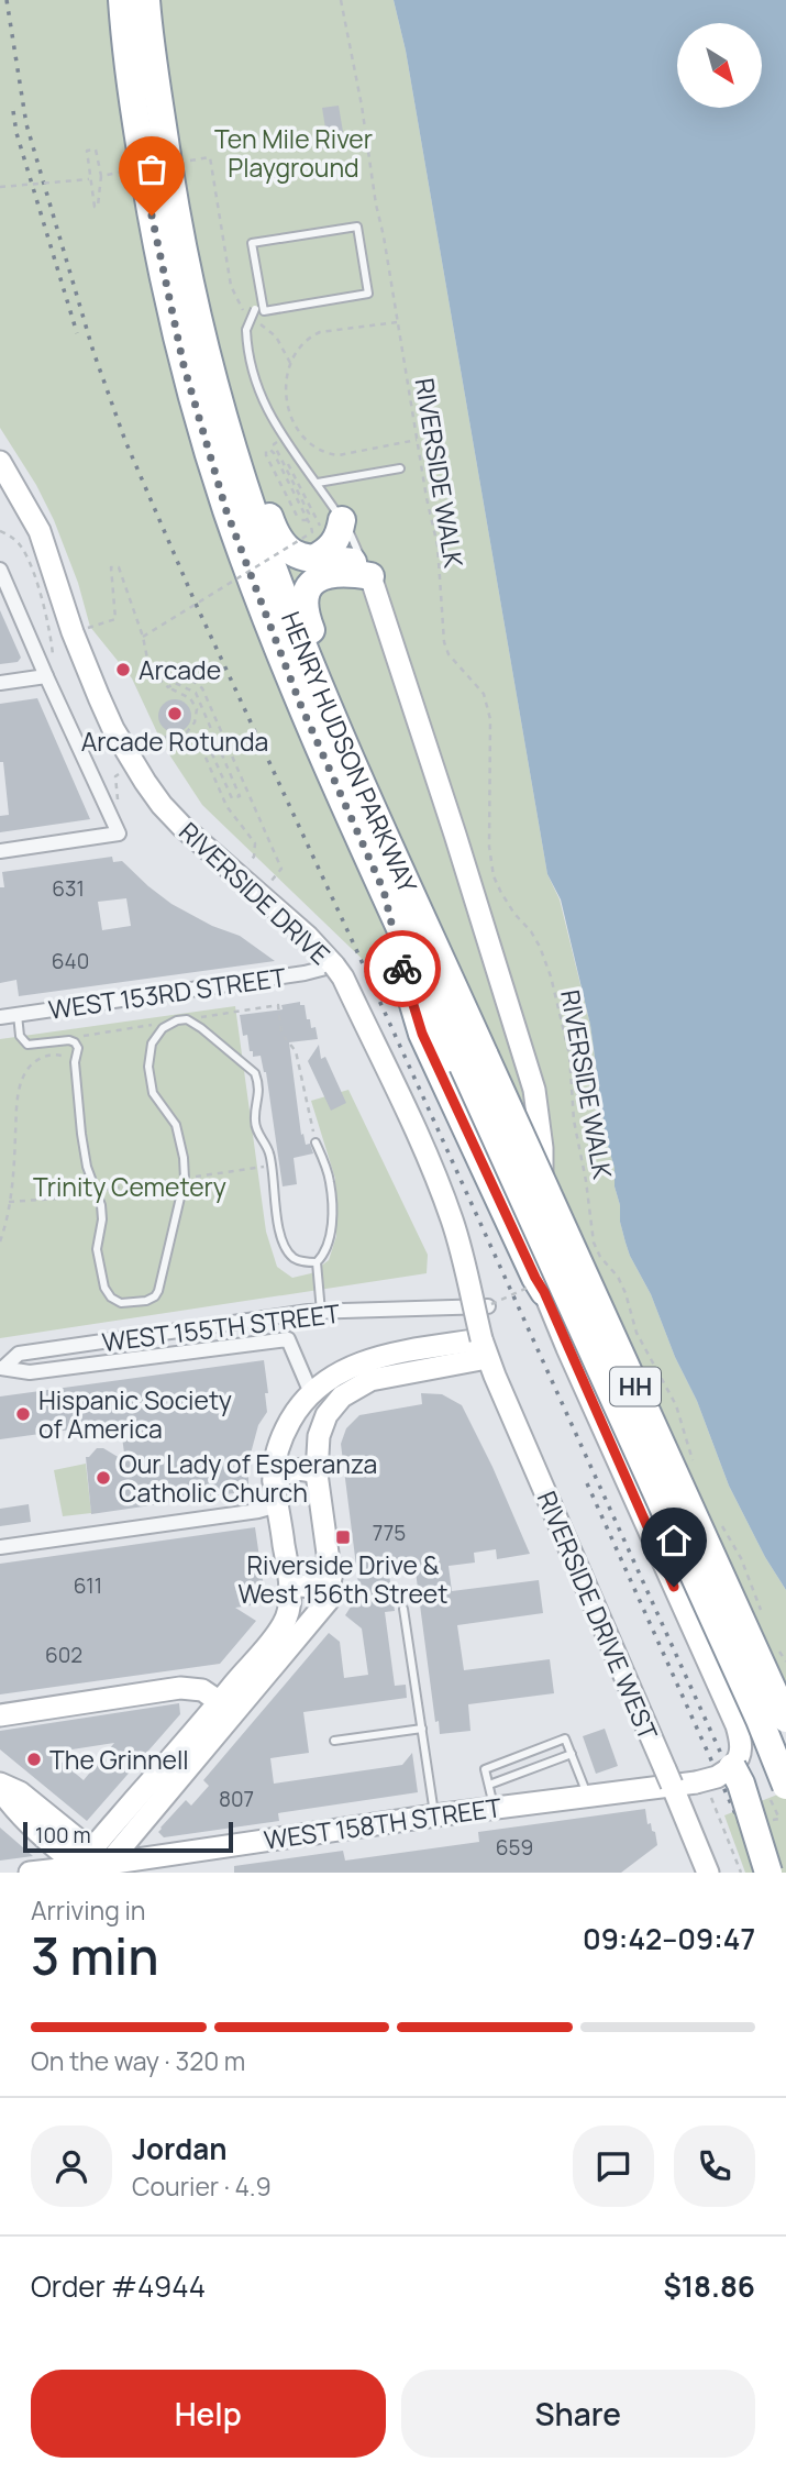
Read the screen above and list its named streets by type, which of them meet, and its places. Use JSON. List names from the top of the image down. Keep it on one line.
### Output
{"streets":{"highway":["HENRY HUDSON PARKWAY","HH"],"main road":["RIVERSIDE DRIVE","RIVERSIDE DRIVE WEST","WEST 158TH STREET"],"street":["WEST 153RD STREET","WEST 155TH STREET"],"path":["RIVERSIDE WALK"]},"crossings":[["RIVERSIDE DRIVE","WEST 153RD STREET"],["RIVERSIDE DRIVE","RIVERSIDE DRIVE WEST"]],"parks":["Ten Mile River Playground","Trinity Cemetery"],"places":{"other":["Arcade","Arcade Rotunda","Hispanic Society of America","Our Lady of Esperanza Catholic Church","The Grinnell"],"transit":["Riverside Drive & West 156th Street"]},"house_numbers":["631","640","775","611","602","807","659"],"scale_bar":"100 m","north":"bottom right","page":{"scale":"100 m","heading":["3 min","Arriving in","09:42–09:47"],"panel":["Jordan","Courier · 4.9","Order #4944","$18.86"],"bar":"On the way · 320 m","buttons":["Help","Share"]}}
